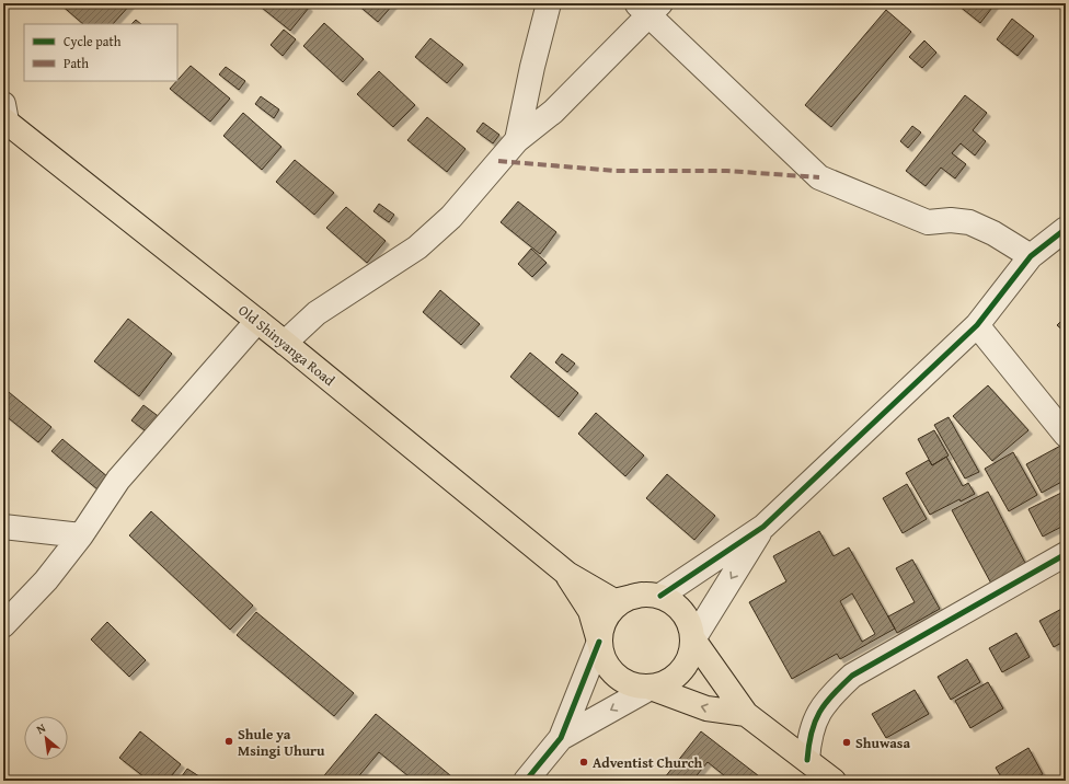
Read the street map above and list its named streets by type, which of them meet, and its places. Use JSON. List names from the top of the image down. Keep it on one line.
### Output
{"streets":{"main road":["Old Shinyanga Road"]},"places":["Shule ya Msingi Uhuru","Shuwasa","Adventist Church"],"legend":["Cycle path","Path"],"north":"top left"}
